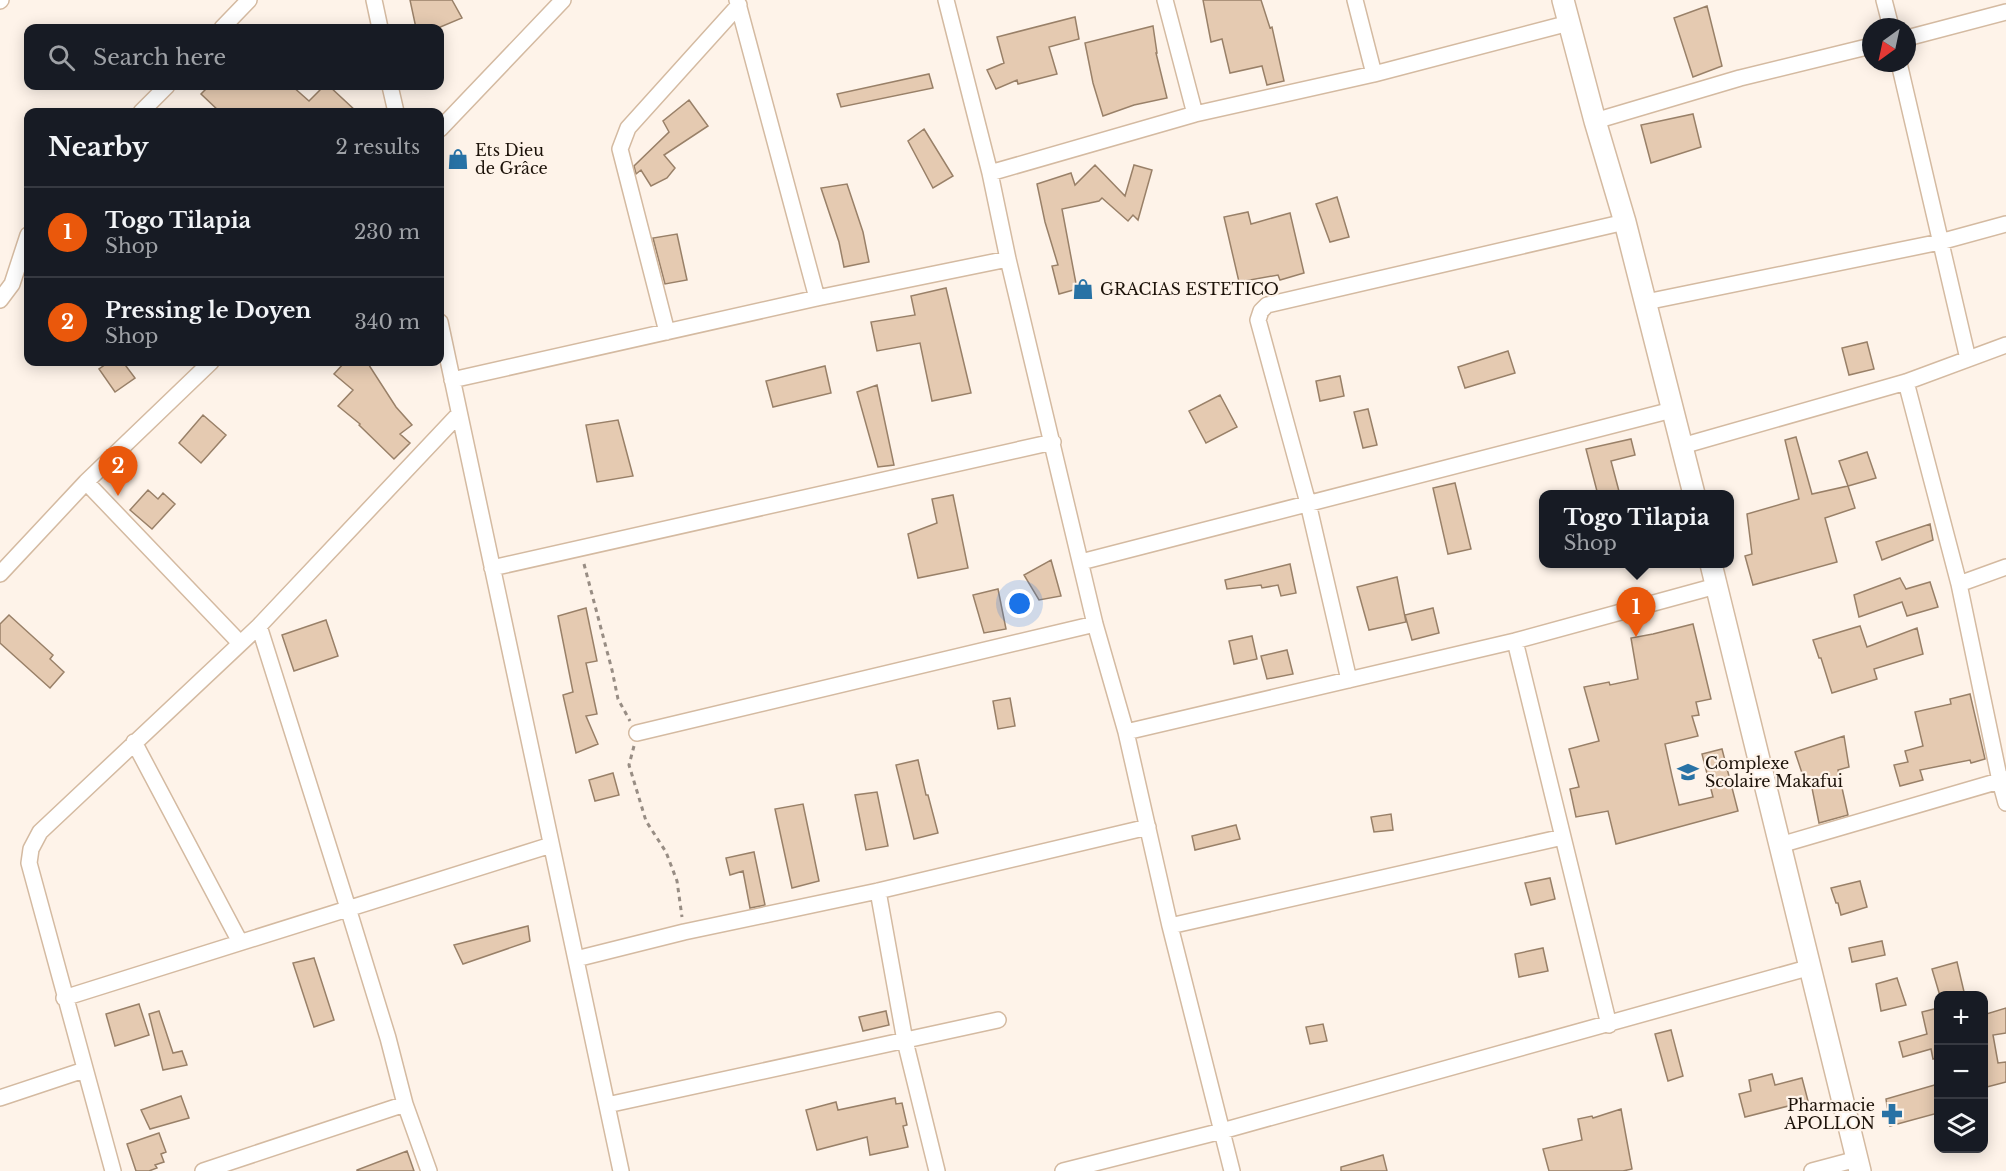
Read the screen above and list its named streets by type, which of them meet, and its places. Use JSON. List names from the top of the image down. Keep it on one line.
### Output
{"places":{"shop":["Ets Dieu de Grâce","GRACIAS ESTETICO"],"school or university":["Complexe Scolaire Makafui"],"pharmacy":["Pharmacie APOLLON"]},"north":"bottom left","page":{"search":"Search here","heading":["Nearby","2 results"],"list":[{"mark":"1","name":"Togo Tilapia","note":"Shop","value":"230 m"},{"mark":"2","name":"Pressing le Doyen","note":"Shop","value":"340 m"}],"pins":["2","1"],"popup":["Togo Tilapia","Shop"],"map_buttons":["+","−"]}}
